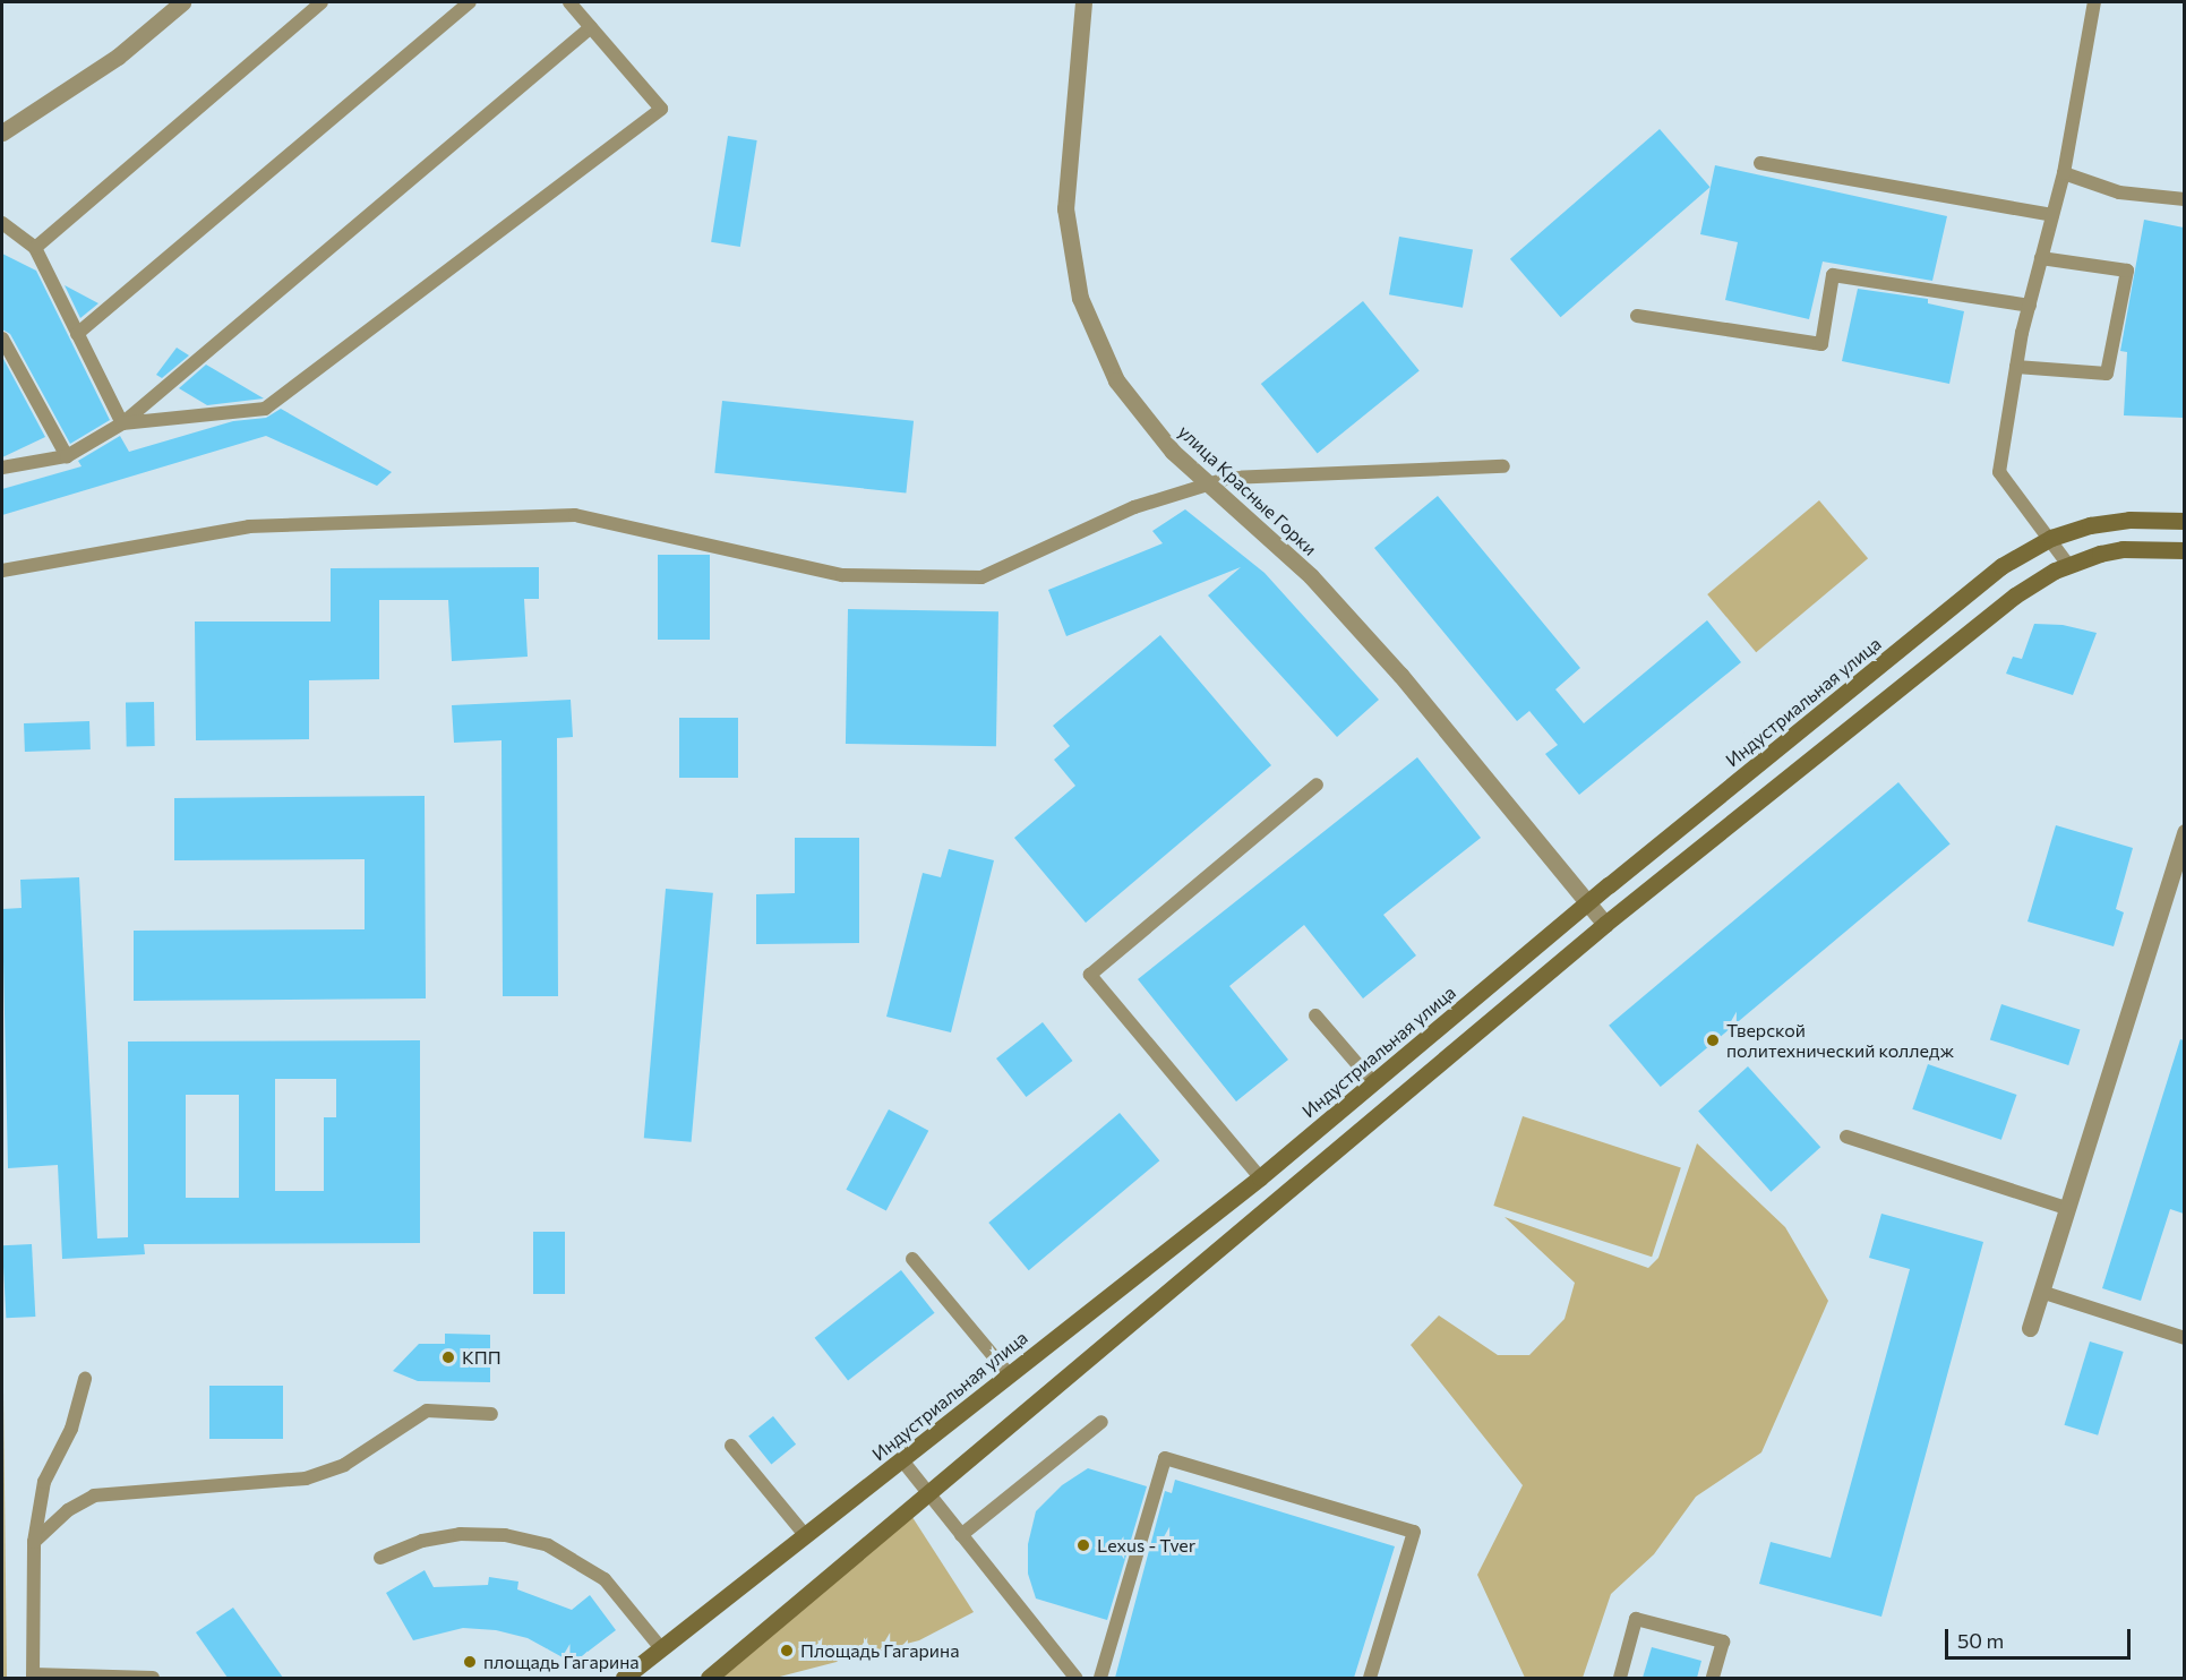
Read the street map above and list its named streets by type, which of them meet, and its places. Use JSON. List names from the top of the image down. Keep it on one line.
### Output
{"streets":{"street":["улица Красные Горки","Индустриальная улица"]},"crossings":[["улица Красные Горки","Индустриальная улица"]],"places":["Тверской политехнический колледж","КПП","Lexus - Tver","Площадь Гагарина","площадь Гагарина"],"scale_bar":"50 m"}
